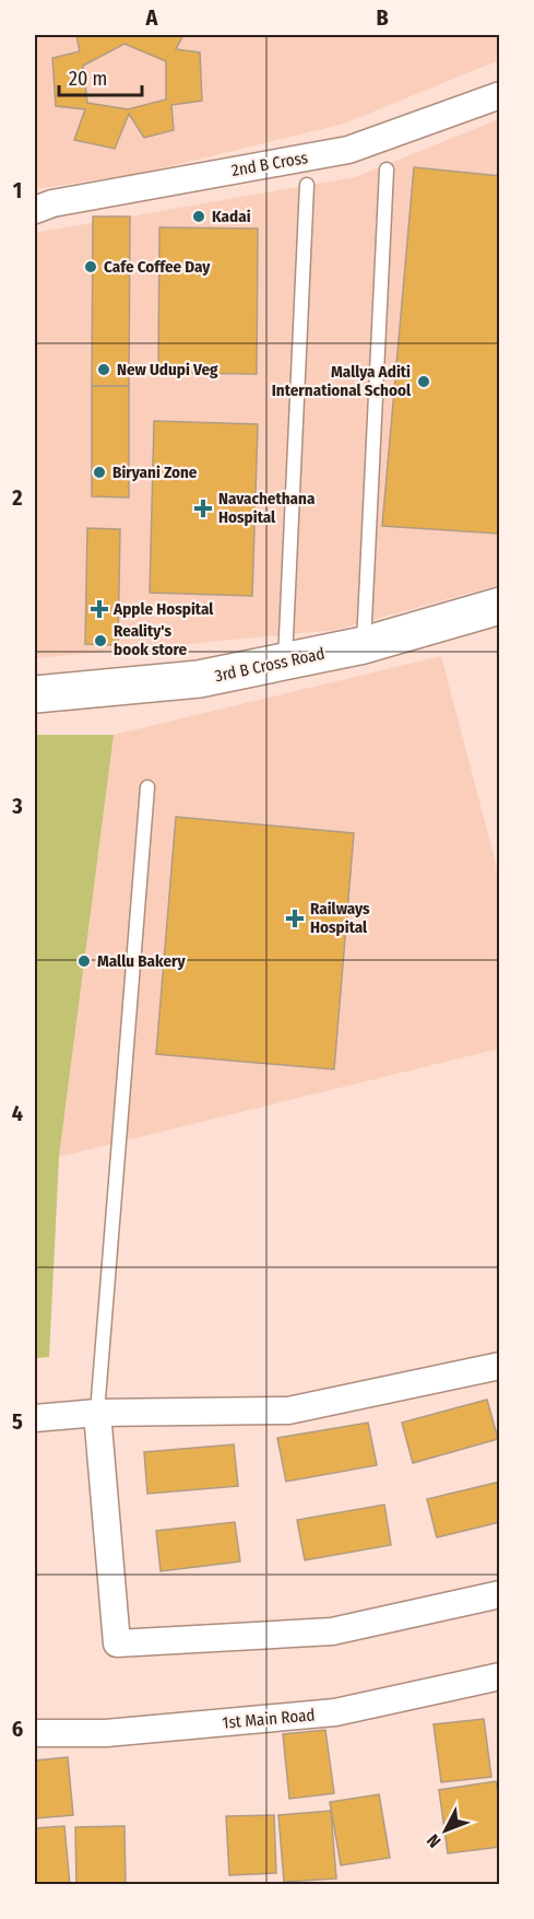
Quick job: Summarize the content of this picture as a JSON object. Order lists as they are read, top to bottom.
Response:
{
  "streets": {
    "street": ["2nd B Cross", "3rd B Cross Road", "1st Main Road"]
  },
  "places": {
    "other": [
      "Kadai",
      "Cafe Coffee Day",
      "New Udupi Veg",
      "Mallya Aditi International School",
      "Biryani Zone",
      "Reality's book store",
      "Mallu Bakery"
    ],
    "health": ["Navachethana Hospital", "Apple Hospital", "Railways Hospital"]
  },
  "scale_bar": "20 m",
  "north": "bottom left",
  "grid": {
    "columns": ["A", "B"],
    "rows": [
      "1",
      "2",
      "3",
      "4",
      "5",
      "6"
    ]
  }
}
